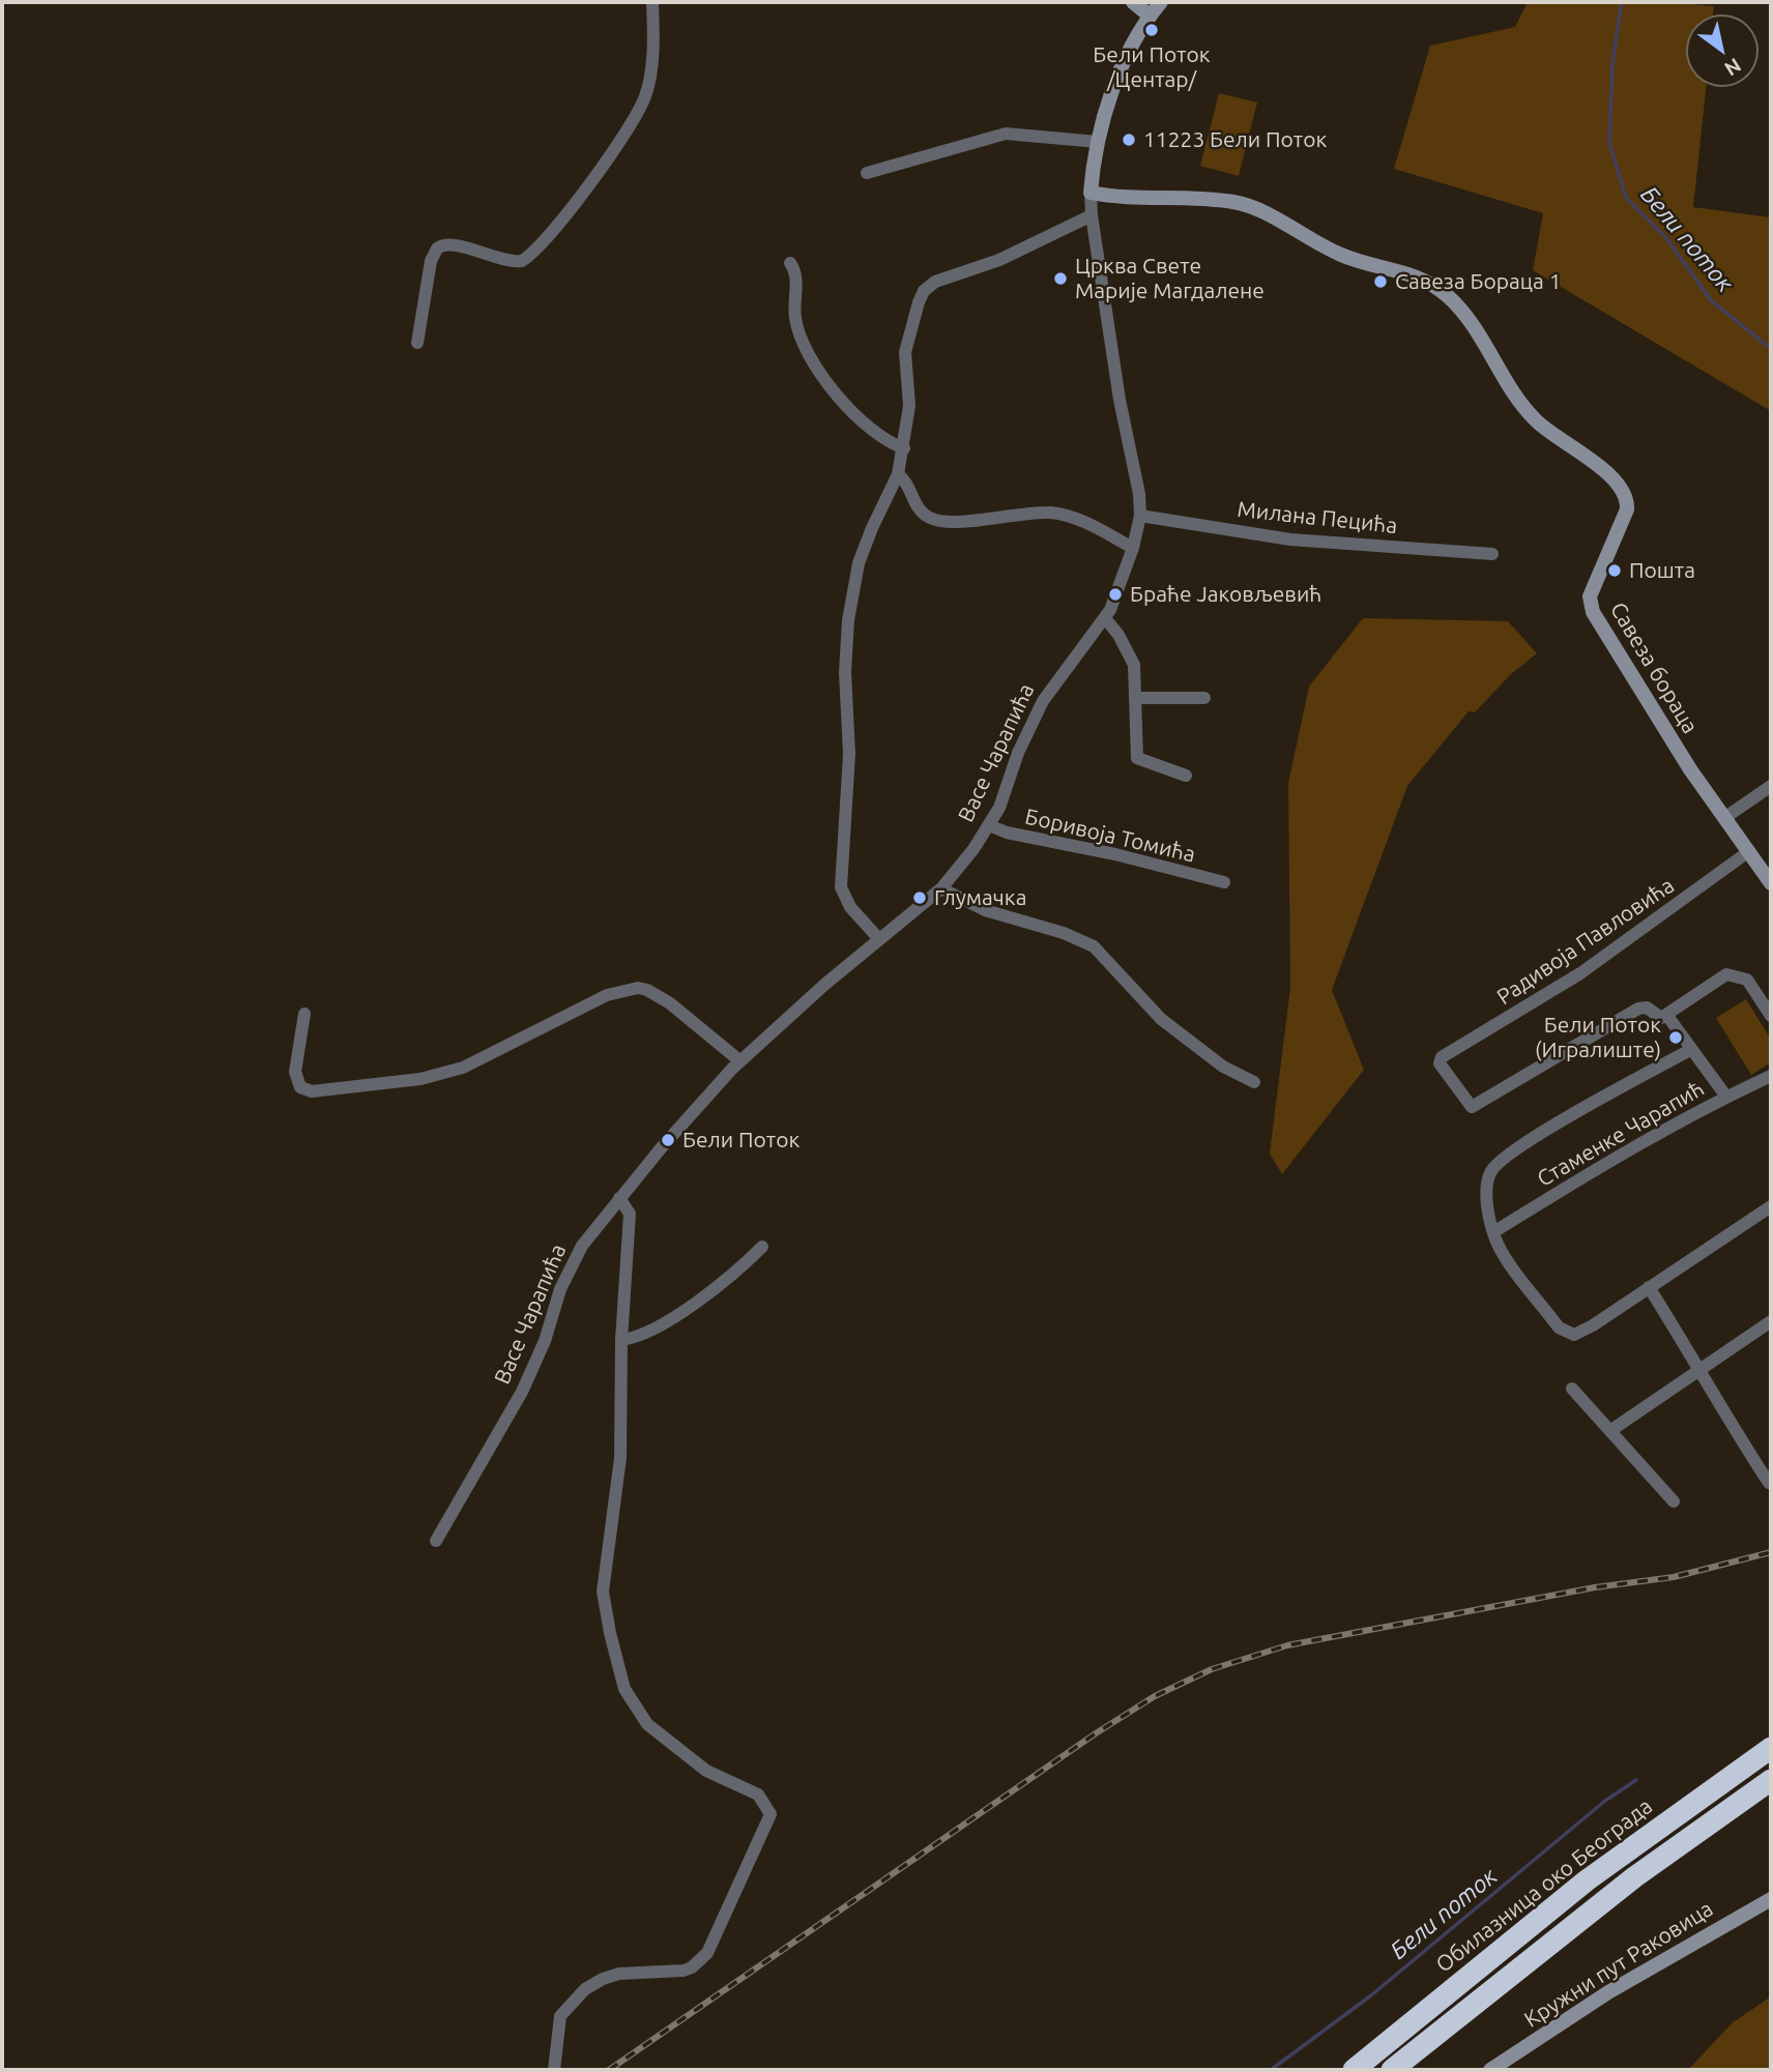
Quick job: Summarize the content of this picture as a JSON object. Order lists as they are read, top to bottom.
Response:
{
  "streets": {
    "highway": ["Обилазница око Београда"],
    "street": [
      "Милана Пецића",
      "Савеза бораца",
      "Васе Чарапића",
      "Боривоја Томића",
      "Радивоја Павловића",
      "Стаменке Чарапић",
      "Кружни пут Раковица"
    ]
  },
  "crossings": [
    ["Милана Пецића", "Васе Чарапића"],
    ["Савеза бораца", "Васе Чарапића"],
    ["Савеза бораца", "Радивоја Павловића"],
    ["Васе Чарапића", "Боривоја Томића"]
  ],
  "water": ["Бели поток"],
  "places": [
    "Бели Поток /Центар/",
    "11223 Бели Поток",
    "Црква Свете Марије Магдалене",
    "Савеза Бораца 1",
    "Пошта",
    "Браће Јаковљевић",
    "Глумачка",
    "Бели Поток (Игралиште)",
    "Бели Поток"
  ],
  "north": "bottom right"
}
